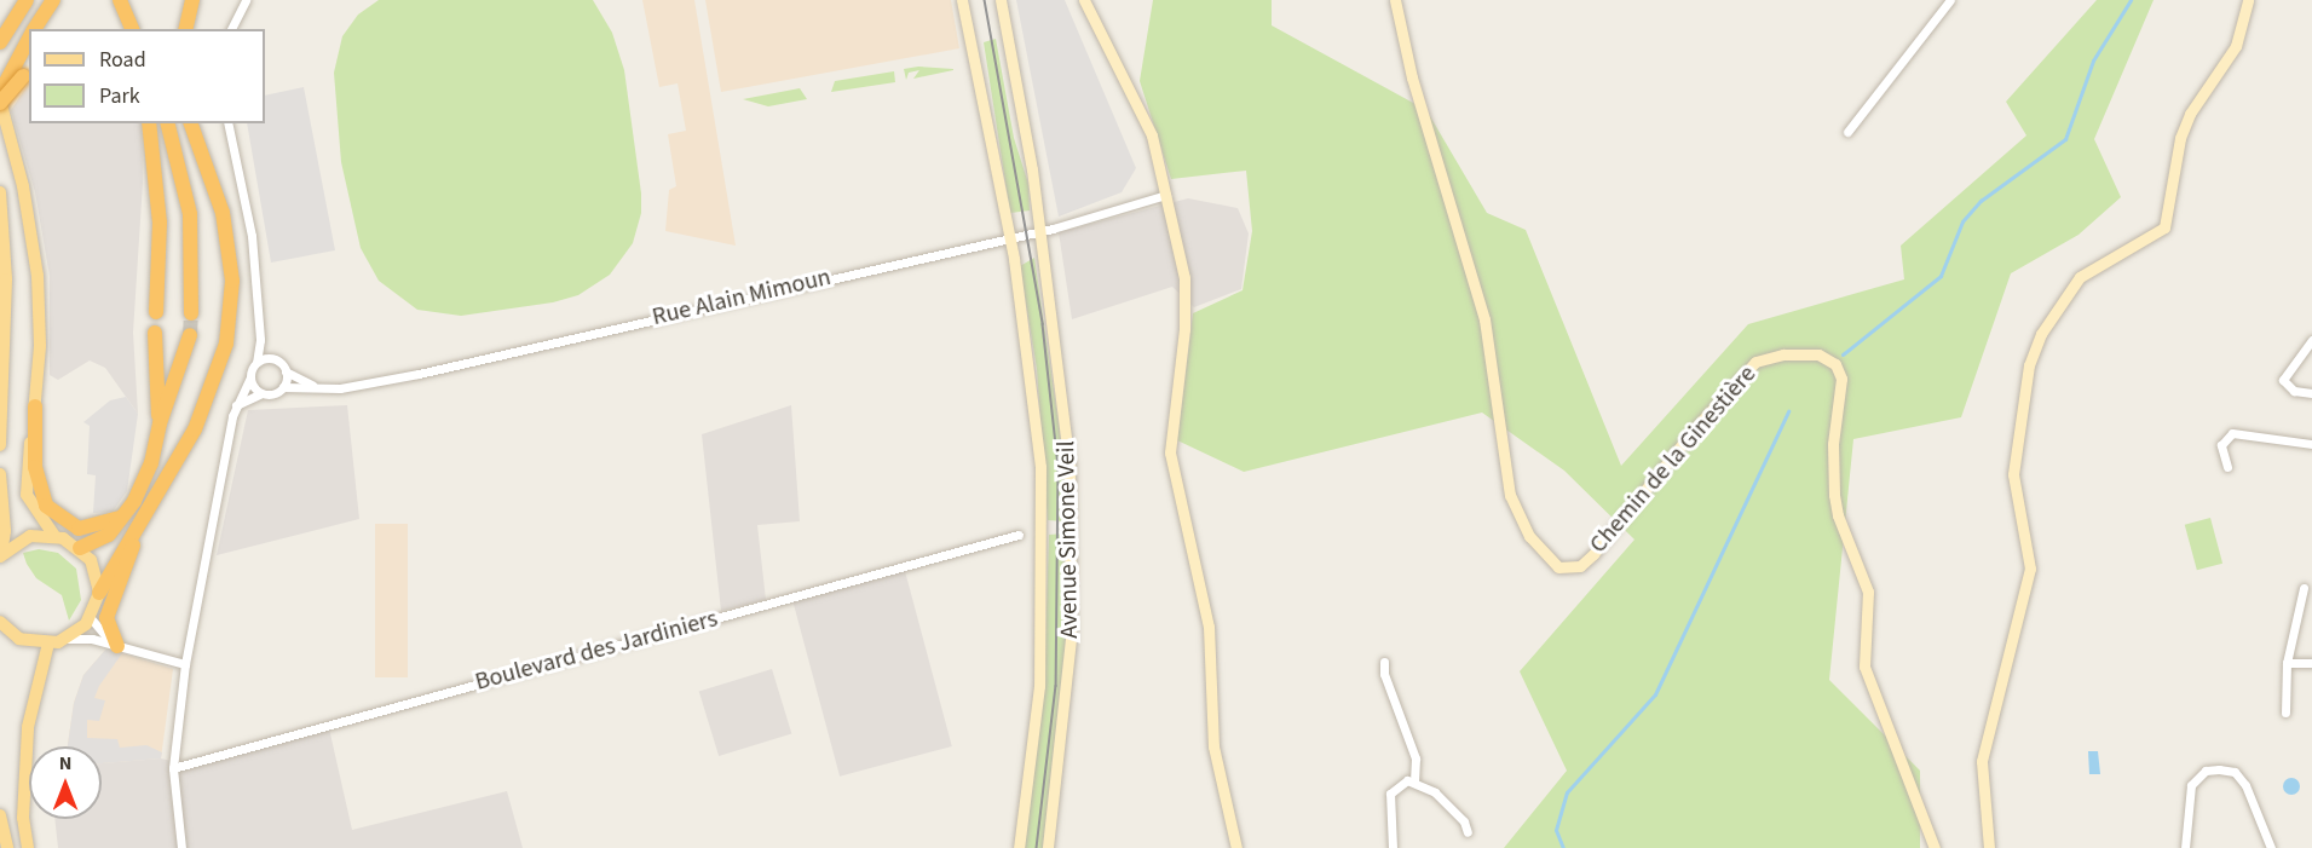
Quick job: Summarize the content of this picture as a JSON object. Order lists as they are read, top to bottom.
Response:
{
  "streets": {
    "main road": ["Chemin de la Ginestière", "Avenue Simone Veil"],
    "street": ["Rue Alain Mimoun", "Boulevard des Jardiniers"]
  },
  "crossings": [
    ["Rue Alain Mimoun", "Avenue Simone Veil"]
  ],
  "legend": ["Road", "Park"],
  "north": "top"
}
